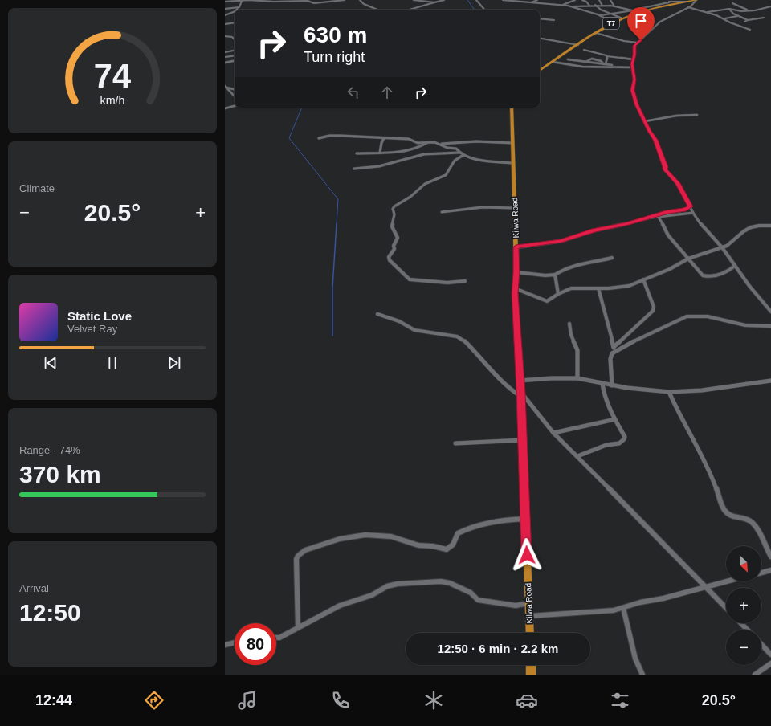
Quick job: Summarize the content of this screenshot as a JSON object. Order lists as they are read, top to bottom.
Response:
{
  "streets": {
    "highway": ["T7", "Kilwa Road"]
  },
  "north": "bottom right",
  "page": {
    "turn": ["630 m", "Turn right"],
    "tile": [
      "Climate",
      ["Range · 74%", "370 km"],
      ["Arrival", "12:50"]
    ],
    "heat": ["−", "20.5°", "+"],
    "song": ["Static Love", "Velvet Ray"],
    "map_buttons": ["+", "−"],
    "limit": "80",
    "trip": "12:50 · 6 min · 2.2 km",
    "tabs": ["12:44", "20.5°"],
    "gauge": ["74", "km/h"]
  }
}
